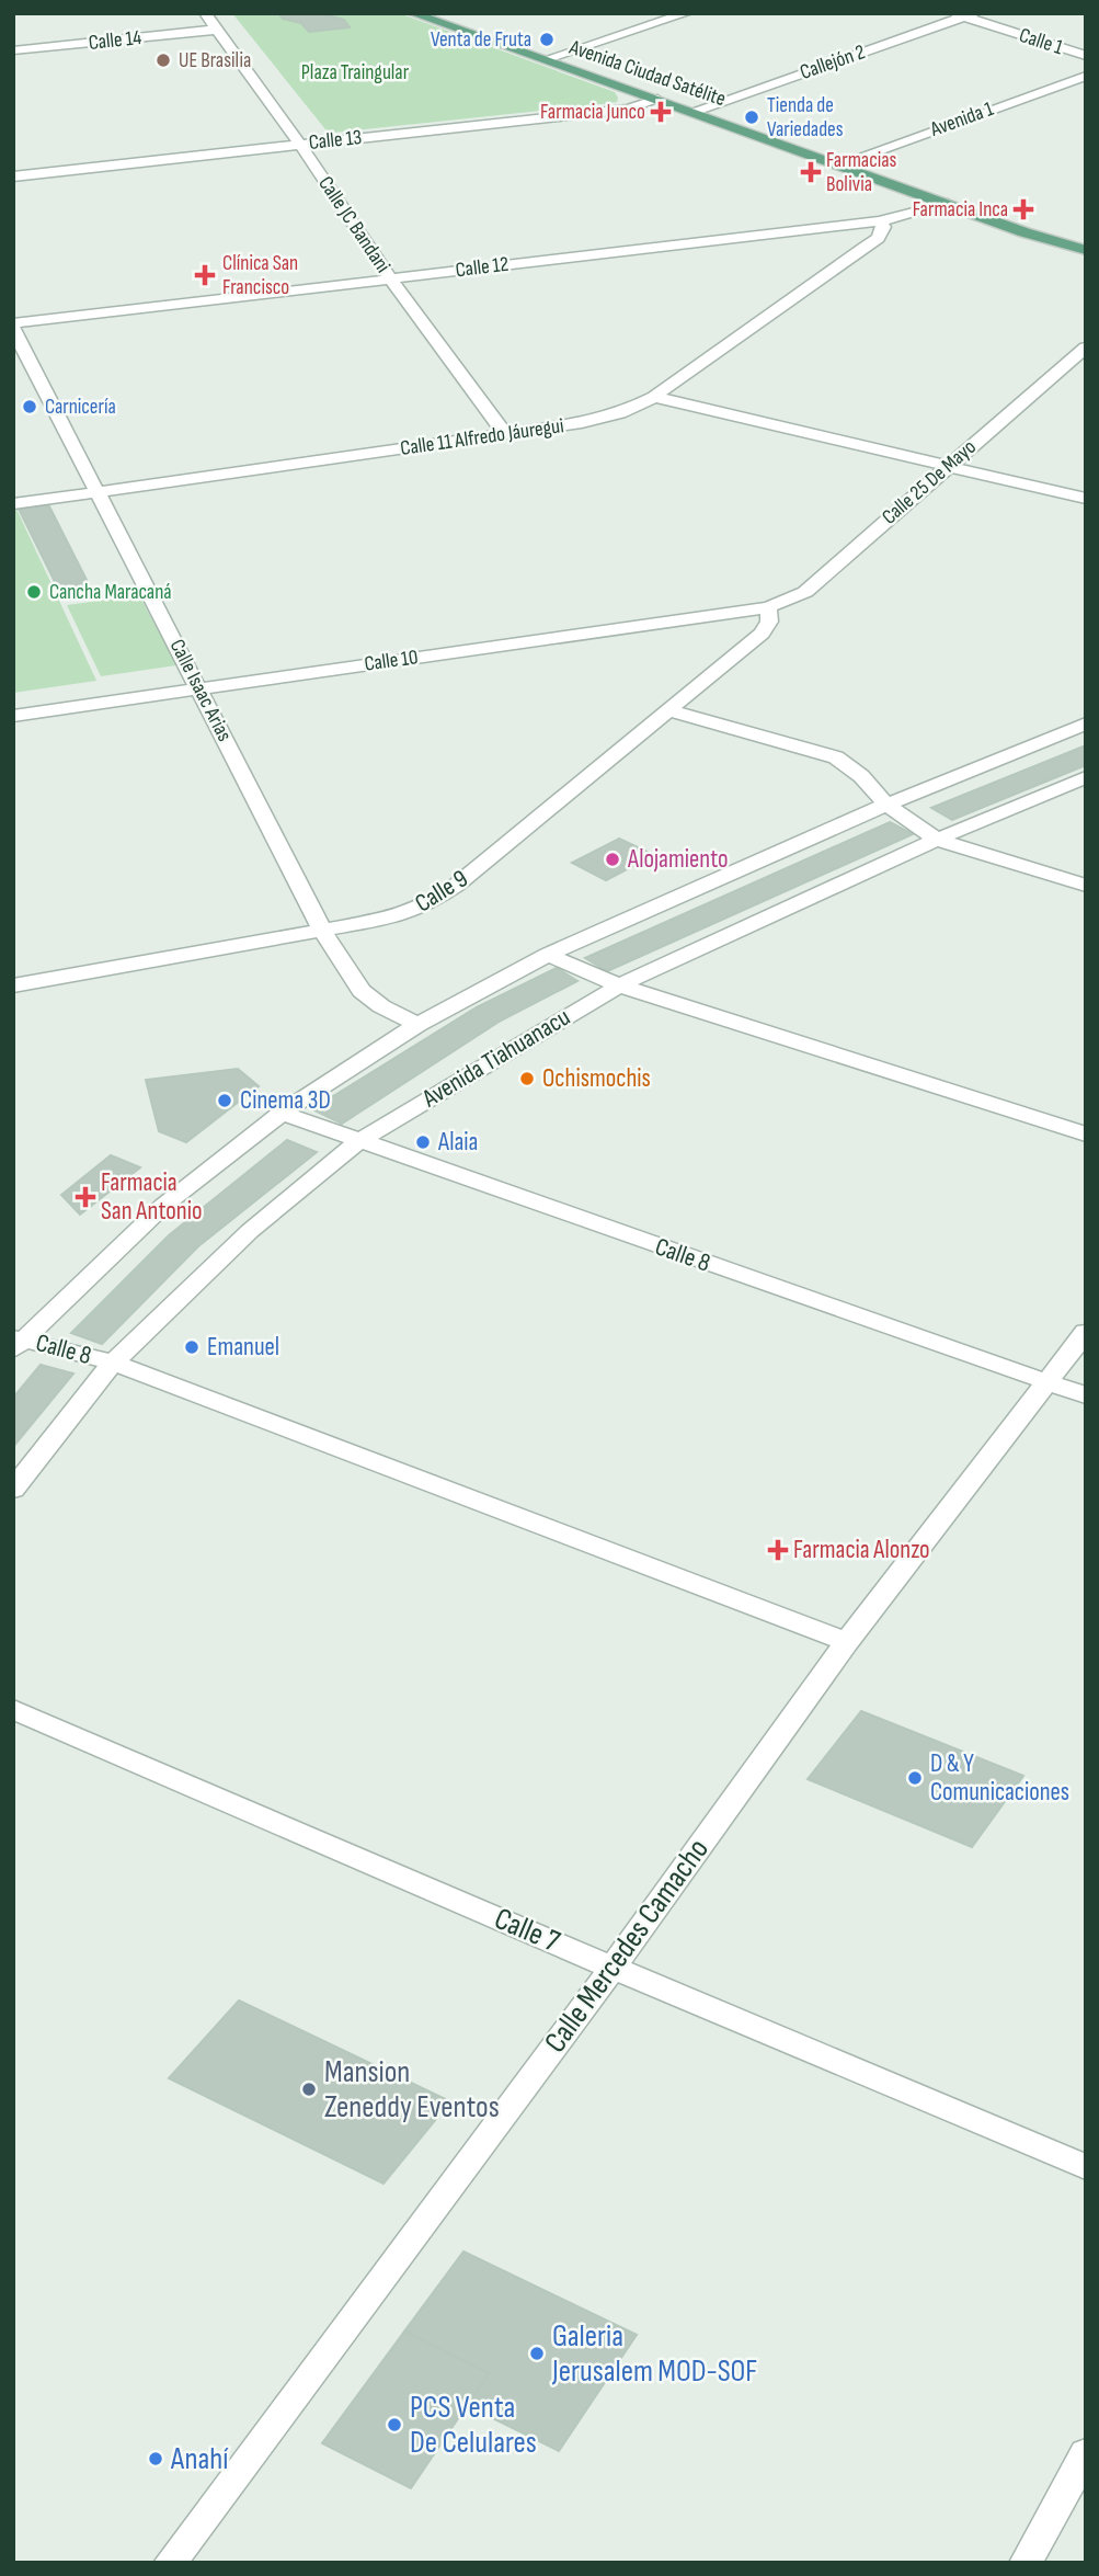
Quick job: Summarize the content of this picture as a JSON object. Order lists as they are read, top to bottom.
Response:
{
  "streets": {
    "main road": ["Avenida Ciudad Satélite"],
    "street": [
      "Calle 14",
      "Calle 1",
      "Callejón 2",
      "Avenida 1",
      "Calle 13",
      "Calle JC Bandani",
      "Calle 12",
      "Calle 11 Alfredo Jáuregui",
      "Calle 25 De Mayo",
      "Calle 10",
      "Calle Isaac Arias",
      "Calle 9",
      "Avenida Tiahuanacu",
      "Calle 8",
      "Calle 7",
      "Calle Mercedes Camacho"
    ]
  },
  "crossings": [
    ["Calle 14", "Calle JC Bandani"],
    ["Calle 1", "Callejón 2"],
    ["Callejón 2", "Avenida Ciudad Satélite"],
    ["Avenida Ciudad Satélite", "Avenida 1"],
    ["Avenida Ciudad Satélite", "Calle 13"],
    ["Avenida Ciudad Satélite", "Calle 12"],
    ["Calle 13", "Calle JC Bandani"],
    ["Calle JC Bandani", "Calle 12"],
    ["Calle JC Bandani", "Calle 11 Alfredo Jáuregui"],
    ["Calle 12", "Calle 11 Alfredo Jáuregui"],
    ["Calle 12", "Calle Isaac Arias"],
    ["Calle 11 Alfredo Jáuregui", "Calle Isaac Arias"],
    ["Calle 25 De Mayo", "Calle 10"],
    ["Calle 25 De Mayo", "Calle 9"],
    ["Calle 10", "Calle Isaac Arias"],
    ["Calle 10", "Calle 9"],
    ["Calle Isaac Arias", "Calle 9"],
    ["Avenida Tiahuanacu", "Calle 8"],
    ["Calle 8", "Calle Mercedes Camacho"],
    ["Calle 7", "Calle Mercedes Camacho"]
  ],
  "parks": ["Plaza Traingular"],
  "places": {
    "other": [
      "Venta de Fruta",
      "UE Brasilia",
      "Tienda de Variedades",
      "Carnicería",
      "Cancha Maracaná",
      "Alojamiento",
      "Ochismochis",
      "Cinema 3D",
      "Alaia",
      "Emanuel",
      "D & Y Comunicaciones",
      "Mansion Zeneddy Eventos",
      "Galeria Jerusalem MOD-SOF",
      "PCS Venta De Celulares",
      "Anahí"
    ],
    "health": [
      "Farmacia Junco",
      "Farmacias Bolivia",
      "Farmacia Inca",
      "Clínica San Francisco",
      "Farmacia San Antonio",
      "Farmacia Alonzo"
    ]
  }
}
